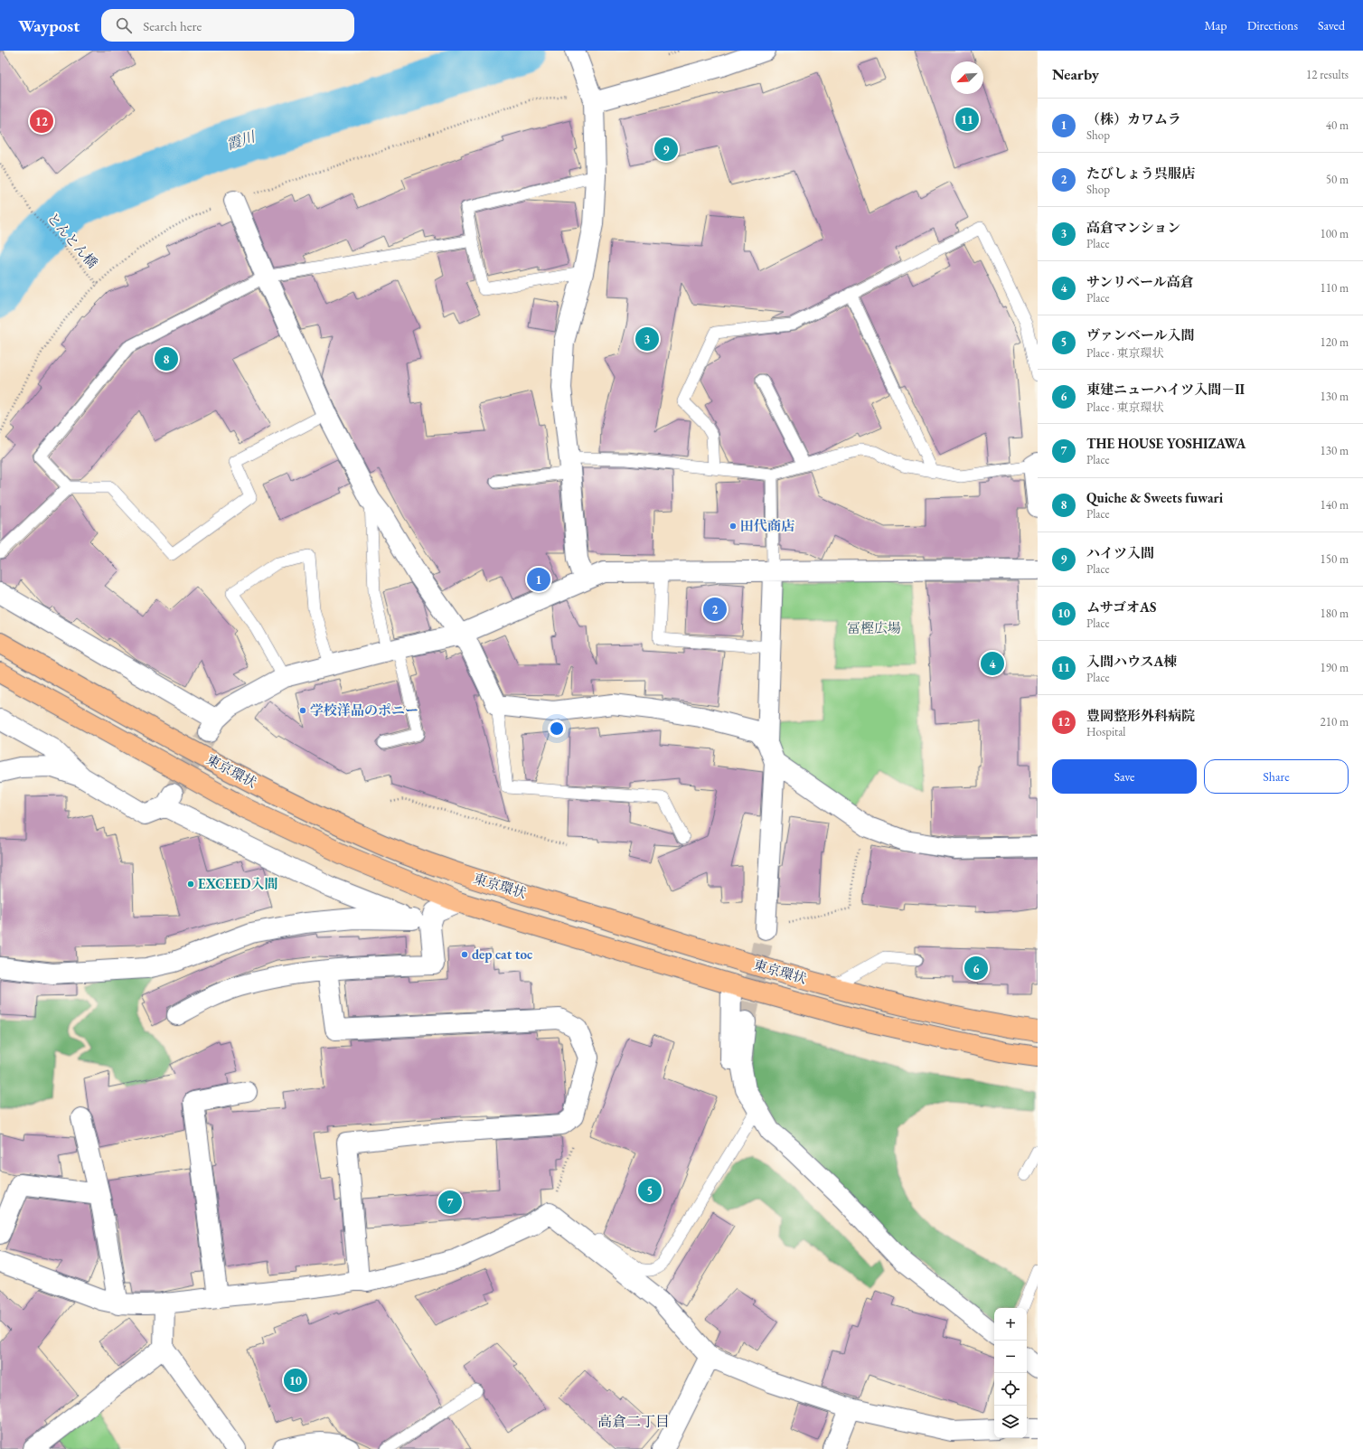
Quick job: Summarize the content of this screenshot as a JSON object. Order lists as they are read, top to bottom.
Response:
{
  "streets": {
    "highway": ["東京環状"],
    "path": ["とんとん橋"]
  },
  "districts": ["高倉二丁目"],
  "water": ["霞川"],
  "parks": ["冨樫広場"],
  "places": [
    "田代商店",
    "学校洋品のポニー",
    "EXCEED入間",
    "dep cat toc"
  ],
  "north": "bottom left",
  "page": {
    "header": "Waypost",
    "search": "Search here",
    "nav": ["Map", "Directions", "Saved"],
    "heading": ["Nearby", "12 results"],
    "list": [
      {
        "mark": "1",
        "name": "（株）カワムラ",
        "note": "Shop",
        "value": "40 m"
      },
      {
        "mark": "2",
        "name": "たびしょう呉服店",
        "note": "Shop",
        "value": "50 m"
      },
      {
        "mark": "3",
        "name": "高倉マンション",
        "note": "Place",
        "value": "100 m"
      },
      {
        "mark": "4",
        "name": "サンリベール高倉",
        "note": "Place",
        "value": "110 m"
      },
      {
        "mark": "5",
        "name": "ヴァンベール入間",
        "note": "Place · 東京環状",
        "value": "120 m"
      },
      {
        "mark": "6",
        "name": "東建ニューハイツ入間－Ⅱ",
        "note": "Place · 東京環状",
        "value": "130 m"
      },
      {
        "mark": "7",
        "name": "THE HOUSE YOSHIZAWA",
        "note": "Place",
        "value": "130 m"
      },
      {
        "mark": "8",
        "name": "Quiche & Sweets fuwari",
        "note": "Place",
        "value": "140 m"
      },
      {
        "mark": "9",
        "name": "ハイツ入間",
        "note": "Place",
        "value": "150 m"
      },
      {
        "mark": "10",
        "name": "ムサゴオAS",
        "note": "Place",
        "value": "180 m"
      },
      {
        "mark": "11",
        "name": "入間ハウスA棟",
        "note": "Place",
        "value": "190 m"
      },
      {
        "mark": "12",
        "name": "豊岡整形外科病院",
        "note": "Hospital",
        "value": "210 m"
      }
    ],
    "pins": [
      "11",
      "12",
      "9",
      "3",
      "8",
      "1",
      "2",
      "4",
      "6",
      "5",
      "7",
      "10"
    ],
    "buttons": ["Save", "Share"],
    "map_buttons": ["+", "−"]
  }
}
